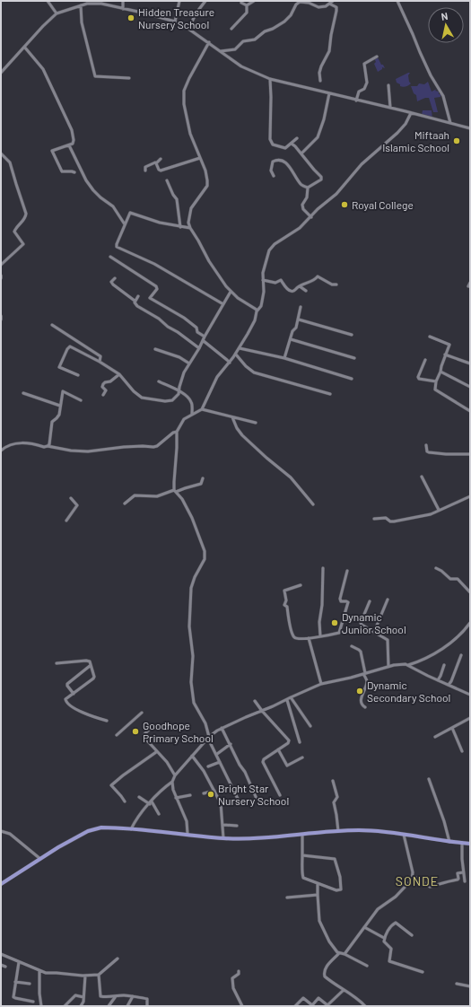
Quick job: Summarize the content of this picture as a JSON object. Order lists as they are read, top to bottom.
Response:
{
  "districts": ["SONDE"],
  "places": [
    "Hidden Treasure Nursery School",
    "Miftaah Islamic School",
    "Royal College",
    "Dynamic Junior School",
    "Dynamic Secondary School",
    "Goodhope Primary School",
    "Bright Star Nursery School"
  ],
  "north": "top"
}
